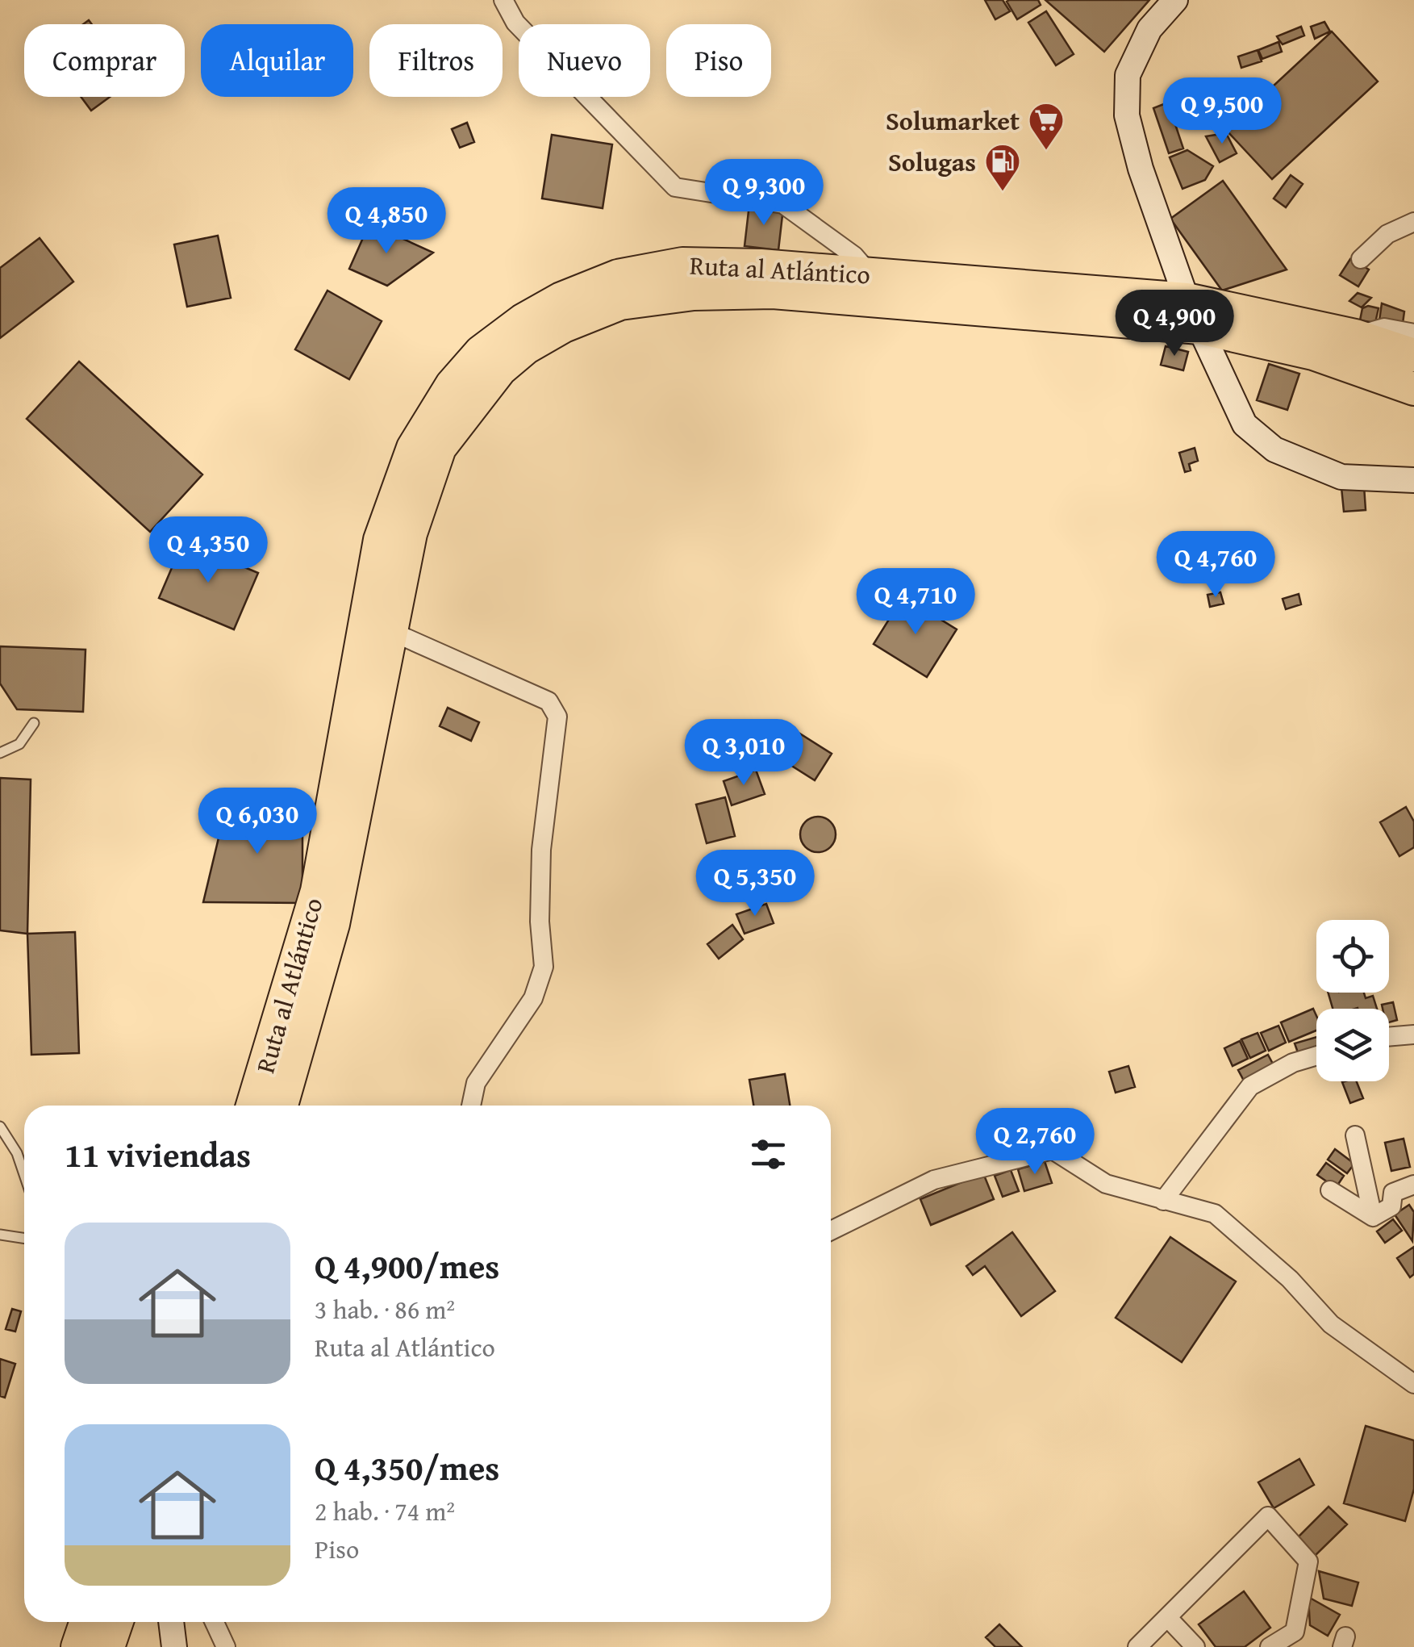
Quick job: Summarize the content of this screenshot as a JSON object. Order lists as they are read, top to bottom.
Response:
{
  "streets": {
    "highway": ["Ruta al Atlántico"]
  },
  "places": {
    "supermarket": ["Solumarket"],
    "fuel station": ["Solugas"]
  },
  "page": {
    "chip": [
      "Comprar",
      "Alquilar",
      "Filtros",
      "Nuevo",
      "Piso"
    ],
    "price": [
      "Q 9,500",
      "Q 9,300",
      "Q 4,850",
      "Q 4,900",
      "Q 4,350",
      "Q 4,760",
      "Q 4,710",
      "Q 3,010",
      "Q 6,030",
      "Q 5,350",
      "Q 2,760"
    ],
    "heading": "11 viviendas",
    "list": [
      {
        "name": "Q 4,900/mes",
        "note": "3 hab. · 86 m² · Ruta al Atlántico"
      },
      {
        "name": "Q 4,350/mes",
        "note": "2 hab. · 74 m² · Piso"
      }
    ]
  }
}
